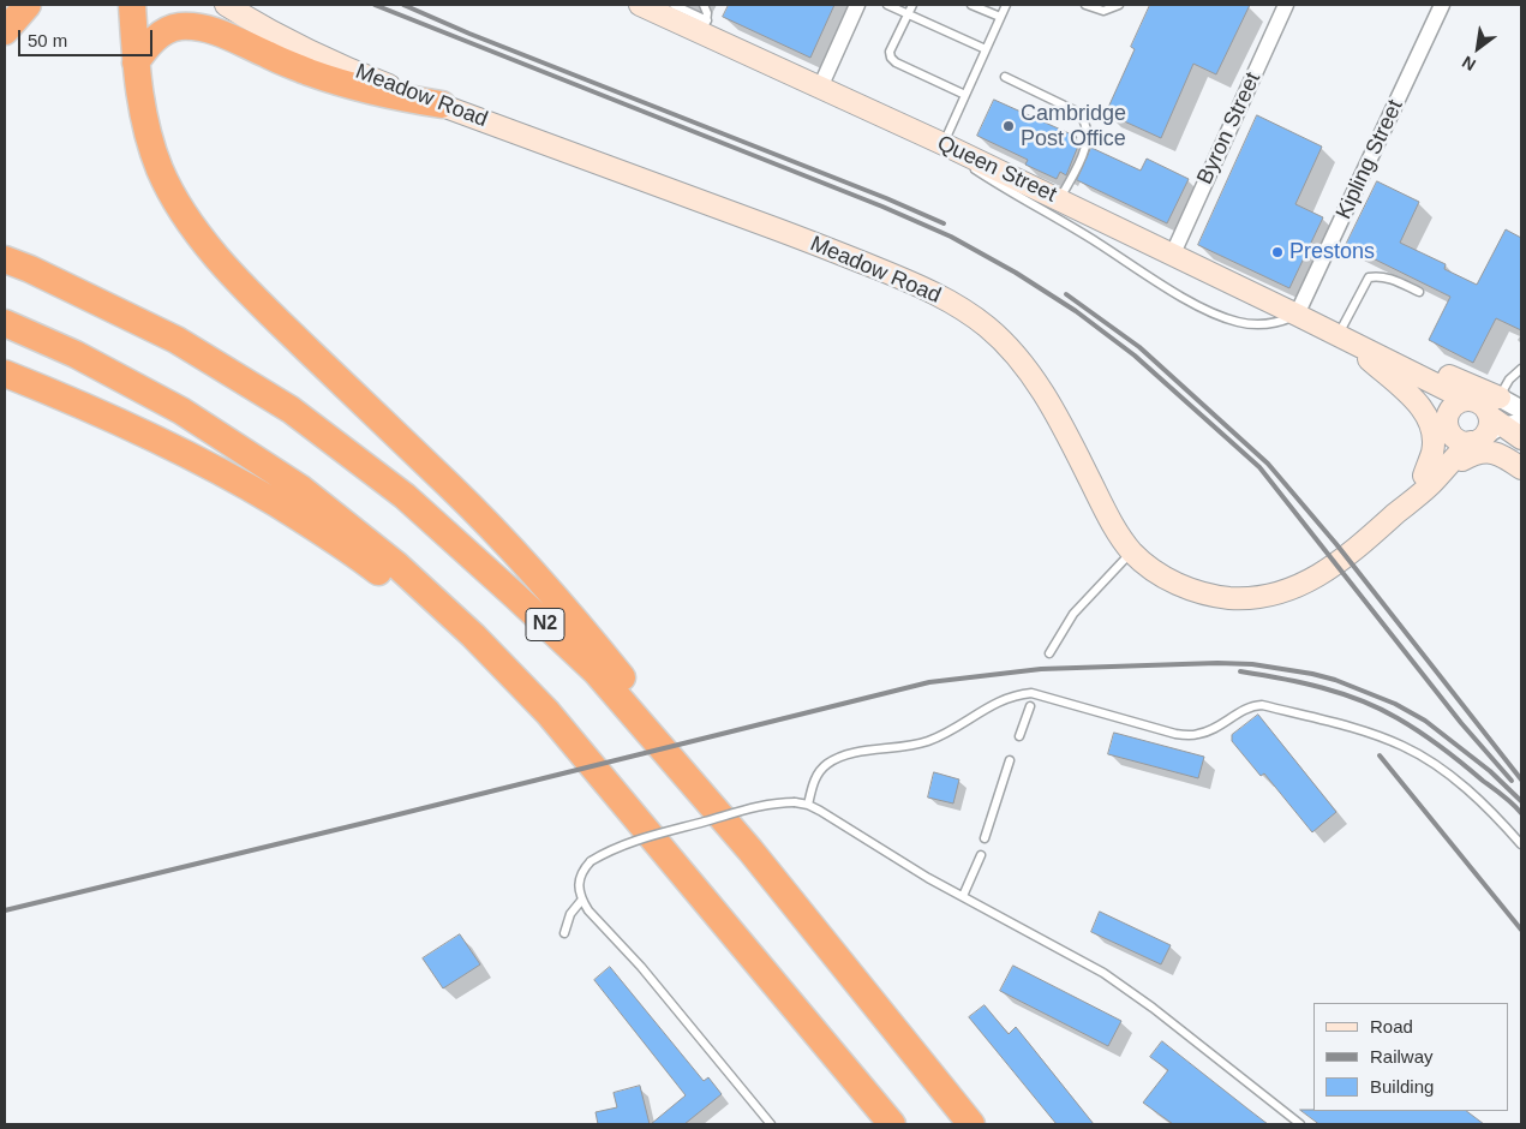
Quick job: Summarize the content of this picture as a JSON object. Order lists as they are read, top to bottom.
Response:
{
  "streets": {
    "highway": ["N2"],
    "main road": ["Meadow Road", "Queen Street"],
    "street": ["Byron Street", "Kipling Street"]
  },
  "crossings": [
    ["Meadow Road", "Queen Street"],
    ["Byron Street", "Queen Street"],
    ["Kipling Street", "Queen Street"]
  ],
  "places": ["Cambridge Post Office", "Prestons"],
  "legend": ["Road", "Railway", "Building"],
  "scale_bar": "50 m",
  "north": "bottom left"
}
